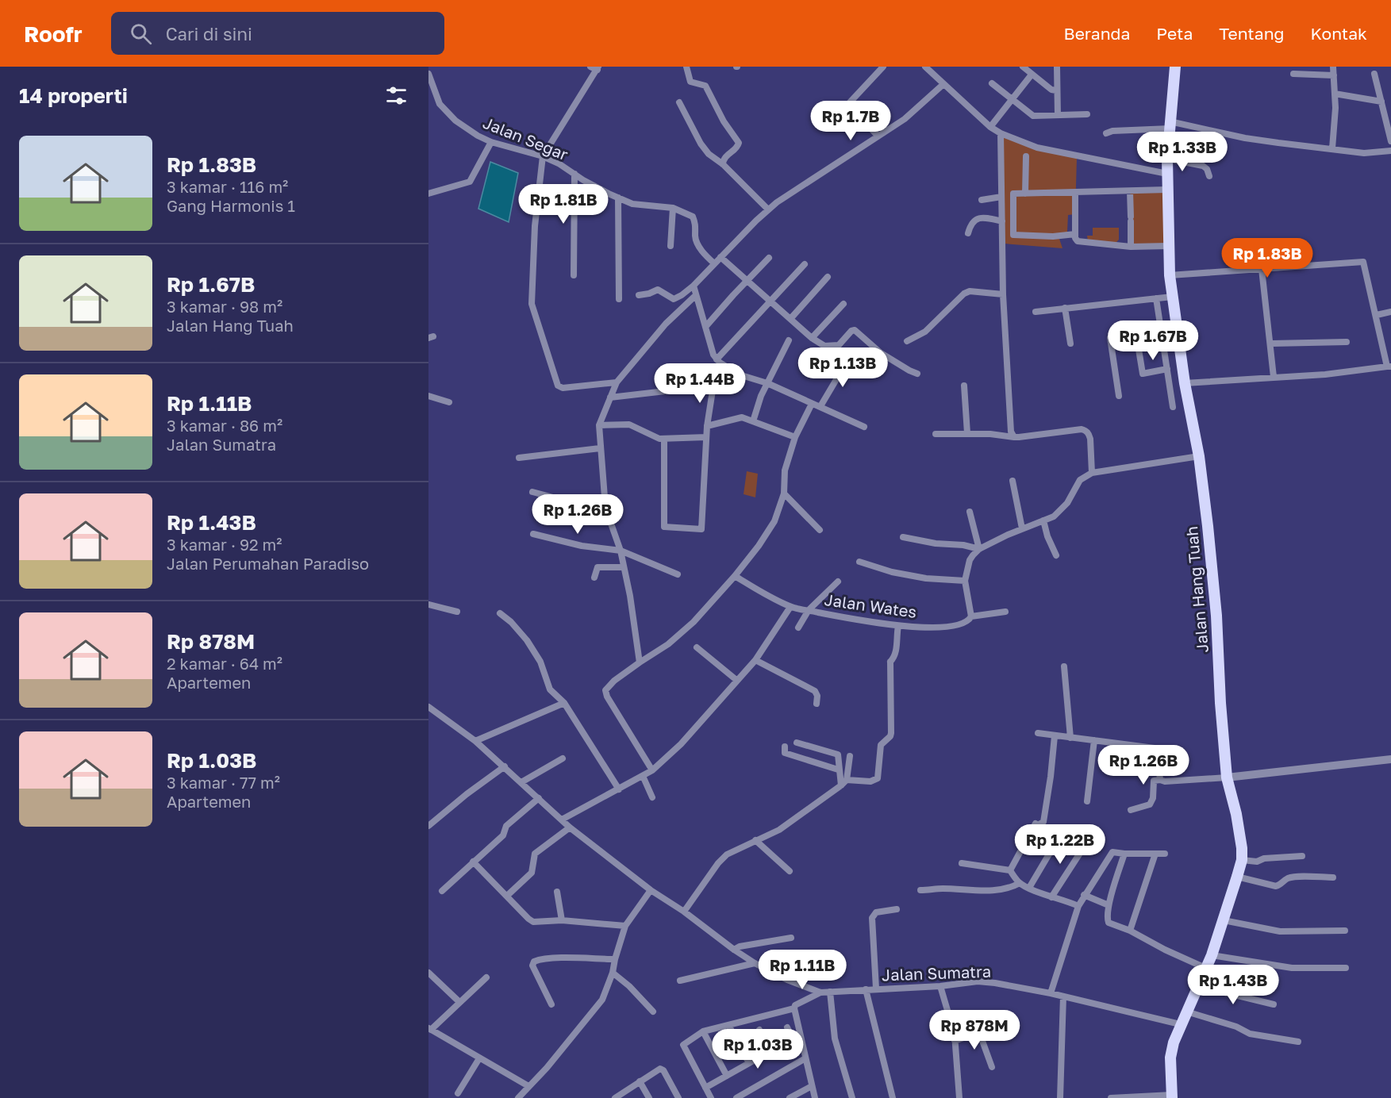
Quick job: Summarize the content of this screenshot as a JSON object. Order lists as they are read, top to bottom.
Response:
{
  "streets": {
    "main road": ["Jalan Hang Tuah"],
    "street": ["Jalan Segar", "Jalan Wates", "Jalan Sumatra"]
  },
  "crossings": [
    ["Jalan Hang Tuah", "Jalan Sumatra"]
  ],
  "page": {
    "header": "Roofr",
    "search": "Cari di sini",
    "nav": [
      "Beranda",
      "Peta",
      "Tentang",
      "Kontak"
    ],
    "heading": "14 properti",
    "price": [
      "Rp 1.7B",
      "Rp 1.33B",
      "Rp 1.81B",
      "Rp 1.83B",
      "Rp 1.67B",
      "Rp 1.13B",
      "Rp 1.44B",
      "Rp 1.26B",
      "Rp 1.26B",
      "Rp 1.22B",
      "Rp 1.11B",
      "Rp 1.43B",
      "Rp 878M",
      "Rp 1.03B"
    ],
    "list": [
      {
        "name": "Rp 1.83B",
        "note": "3 kamar · 116 m² · Gang Harmonis 1"
      },
      {
        "name": "Rp 1.67B",
        "note": "3 kamar · 98 m² · Jalan Hang Tuah"
      },
      {
        "name": "Rp 1.11B",
        "note": "3 kamar · 86 m² · Jalan Sumatra"
      },
      {
        "name": "Rp 1.43B",
        "note": "3 kamar · 92 m² · Jalan Perumahan Paradiso"
      },
      {
        "name": "Rp 878M",
        "note": "2 kamar · 64 m² · Apartemen"
      },
      {
        "name": "Rp 1.03B",
        "note": "3 kamar · 77 m² · Apartemen"
      }
    ]
  }
}
